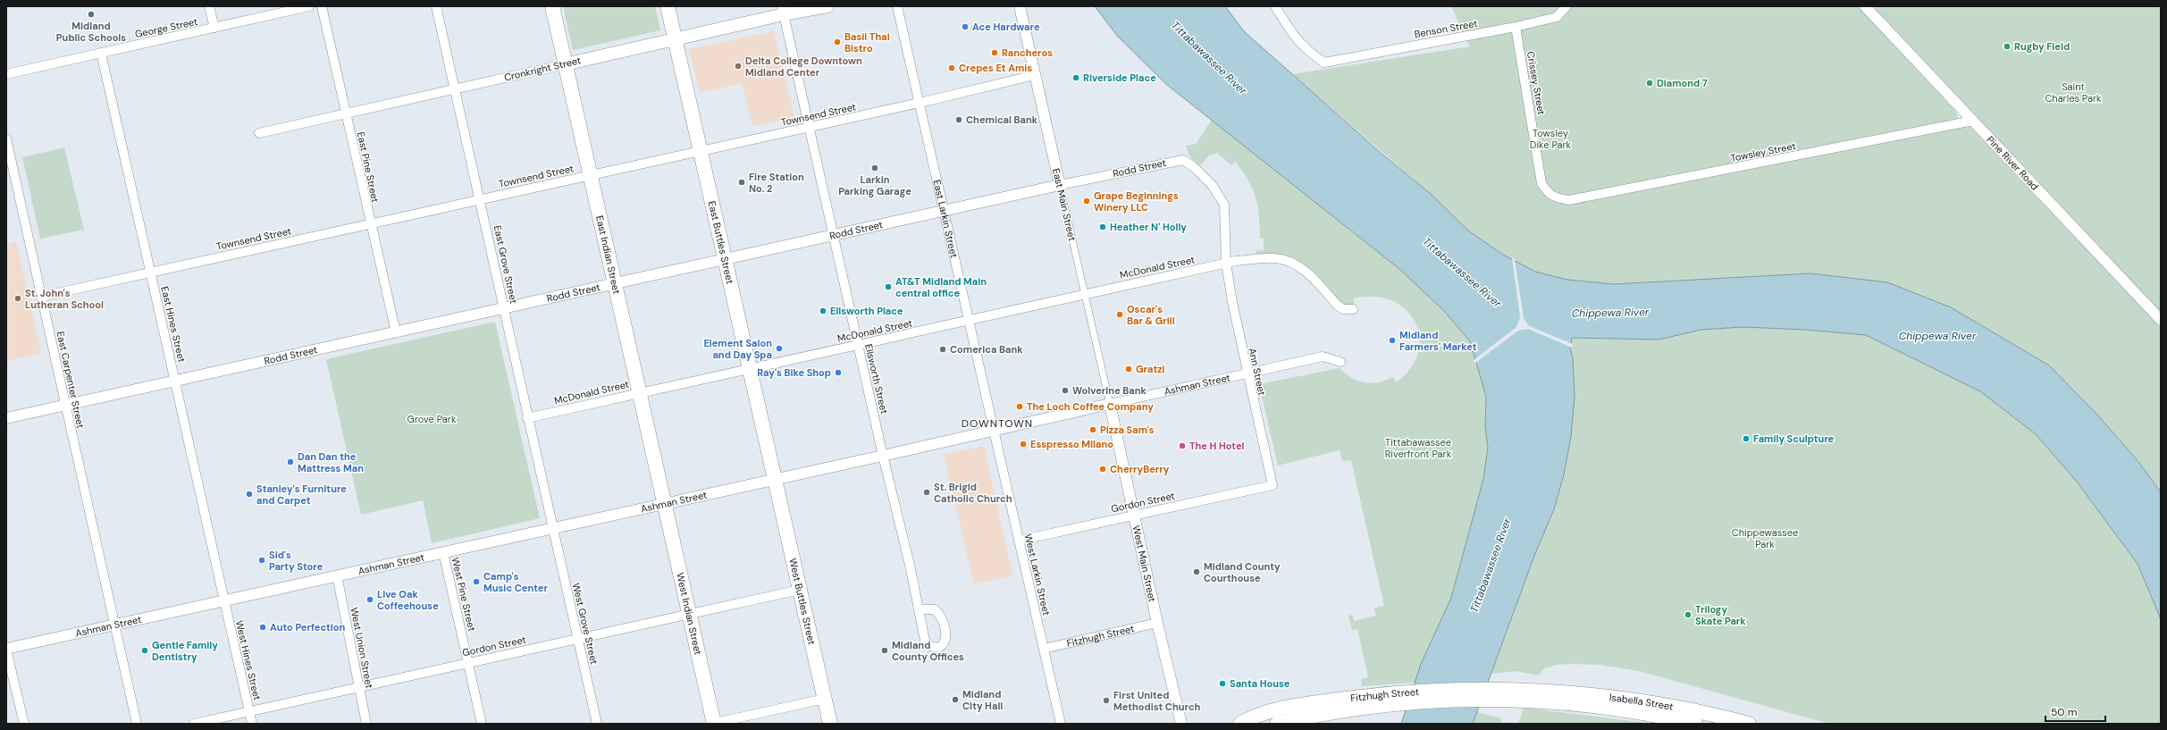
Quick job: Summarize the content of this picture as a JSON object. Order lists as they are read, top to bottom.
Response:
{
  "streets": {
    "highway": [
      "East Buttles Street",
      "East Indian Street",
      "West Buttles Street",
      "West Indian Street",
      "Fitzhugh Street",
      "Isabella Street"
    ],
    "main road": ["Cronkright Street"],
    "street": [
      "George Street",
      "Benson Street",
      "Crissey Street",
      "Townsend Street",
      "Towsley Street",
      "Pine River Road",
      "East Pine Street",
      "Rodd Street",
      "East Main Street",
      "East Larkin Street",
      "East Grove Street",
      "McDonald Street",
      "East Hines Street",
      "Ann Street",
      "Ellsworth Street",
      "East Carpenter Street",
      "Ashman Street",
      "Gordon Street",
      "West Main Street",
      "West Larkin Street",
      "West Pine Street",
      "West Grove Street",
      "West Union Street",
      "West Hines Street"
    ]
  },
  "crossings": [
    ["George Street", "East Hines Street"],
    ["Benson Street", "Crissey Street"],
    ["Cronkright Street", "East Pine Street"],
    ["Cronkright Street", "East Buttles Street"],
    ["Cronkright Street", "East Indian Street"],
    ["Cronkright Street", "East Grove Street"],
    ["Cronkright Street", "Ellsworth Street"],
    ["Crissey Street", "Towsley Street"],
    ["Townsend Street", "East Pine Street"],
    ["Townsend Street", "East Main Street"],
    ["Townsend Street", "East Larkin Street"],
    ["Townsend Street", "East Buttles Street"],
    ["Townsend Street", "East Indian Street"],
    ["Townsend Street", "East Grove Street"],
    ["Townsend Street", "East Hines Street"],
    ["Townsend Street", "Ellsworth Street"],
    ["Townsend Street", "East Carpenter Street"],
    ["Towsley Street", "Pine River Road"],
    ["East Pine Street", "Rodd Street"],
    ["Rodd Street", "East Main Street"],
    ["Rodd Street", "East Larkin Street"],
    ["Rodd Street", "East Buttles Street"],
    ["Rodd Street", "East Indian Street"],
    ["Rodd Street", "East Grove Street"],
    ["Rodd Street", "McDonald Street"],
    ["Rodd Street", "East Hines Street"],
    ["Rodd Street", "Ann Street"],
    ["Rodd Street", "Ellsworth Street"],
    ["Rodd Street", "East Carpenter Street"],
    ["East Main Street", "McDonald Street"],
    ["East Main Street", "Ashman Street"],
    ["East Main Street", "West Main Street"],
    ["East Larkin Street", "McDonald Street"],
    ["East Larkin Street", "Ashman Street"],
    ["East Larkin Street", "West Larkin Street"],
    ["East Buttles Street", "McDonald Street"],
    ["East Buttles Street", "Ashman Street"],
    ["East Buttles Street", "West Buttles Street"],
    ["East Indian Street", "McDonald Street"],
    ["East Indian Street", "Ashman Street"],
    ["East Indian Street", "West Indian Street"],
    ["East Grove Street", "McDonald Street"],
    ["East Grove Street", "Ashman Street"],
    ["East Grove Street", "West Grove Street"],
    ["McDonald Street", "Ann Street"],
    ["McDonald Street", "Ellsworth Street"],
    ["East Hines Street", "Ashman Street"],
    ["East Hines Street", "West Hines Street"],
    ["Ann Street", "Ashman Street"],
    ["Ann Street", "Gordon Street"],
    ["Ellsworth Street", "Ashman Street"],
    ["East Carpenter Street", "Ashman Street"],
    ["Ashman Street", "West Main Street"],
    ["Ashman Street", "West Larkin Street"],
    ["Ashman Street", "West Pine Street"],
    ["Ashman Street", "West Buttles Street"],
    ["Ashman Street", "West Indian Street"],
    ["Ashman Street", "West Grove Street"],
    ["Ashman Street", "West Union Street"],
    ["Ashman Street", "West Hines Street"],
    ["Gordon Street", "West Main Street"],
    ["Gordon Street", "West Larkin Street"],
    ["Gordon Street", "West Pine Street"],
    ["Gordon Street", "West Buttles Street"],
    ["Gordon Street", "West Indian Street"],
    ["Gordon Street", "West Grove Street"],
    ["Gordon Street", "West Union Street"],
    ["Gordon Street", "West Hines Street"],
    ["West Main Street", "Fitzhugh Street"],
    ["West Larkin Street", "Fitzhugh Street"],
    ["Fitzhugh Street", "Isabella Street"]
  ],
  "districts": ["DOWNTOWN"],
  "water": ["Tittabawassee River", "Chippewa River"],
  "parks": [
    "Saint Charles Park",
    "Towsley Dike Park",
    "Grove Park",
    "Tittabawassee Riverfront Park",
    "Chippewassee Park"
  ],
  "places": [
    "Midland Public Schools",
    "Ace Hardware",
    "Basil Thai Bistro",
    "Rugby Field",
    "Rancheros",
    "Delta College Downtown Midland Center",
    "Crepes Et Amis",
    "Riverside Place",
    "Diamond 7",
    "Chemical Bank",
    "Larkin Parking Garage",
    "Fire Station No. 2",
    "Grape Beginnings Winery LLC",
    "Heather N' Holly",
    "AT&T Midland Main central office",
    "St. John's Lutheran School",
    "Ellsworth Place",
    "Oscar's Bar & Grill",
    "Midland Farmers' Market",
    "Element Salon and Day Spa",
    "Comerica Bank",
    "Gratzi",
    "Ray's Bike Shop",
    "Wolverine Bank",
    "The Loch Coffee Company",
    "Pizza Sam's",
    "Family Sculpture",
    "Esspresso Milano",
    "The H Hotel",
    "Dan Dan the Mattress Man",
    "CherryBerry",
    "St. Brigid Catholic Church",
    "Stanley's Furniture and Carpet",
    "Sid's Party Store",
    "Midland County Courthouse",
    "Camp's Music Center",
    "Live Oak Coffeehouse",
    "Trilogy Skate Park",
    "Auto Perfection",
    "Gentle Family Dentistry",
    "Midland County Offices",
    "Santa House",
    "Midland City Hall",
    "First United Methodist Church"
  ],
  "scale_bar": "50 m"
}
